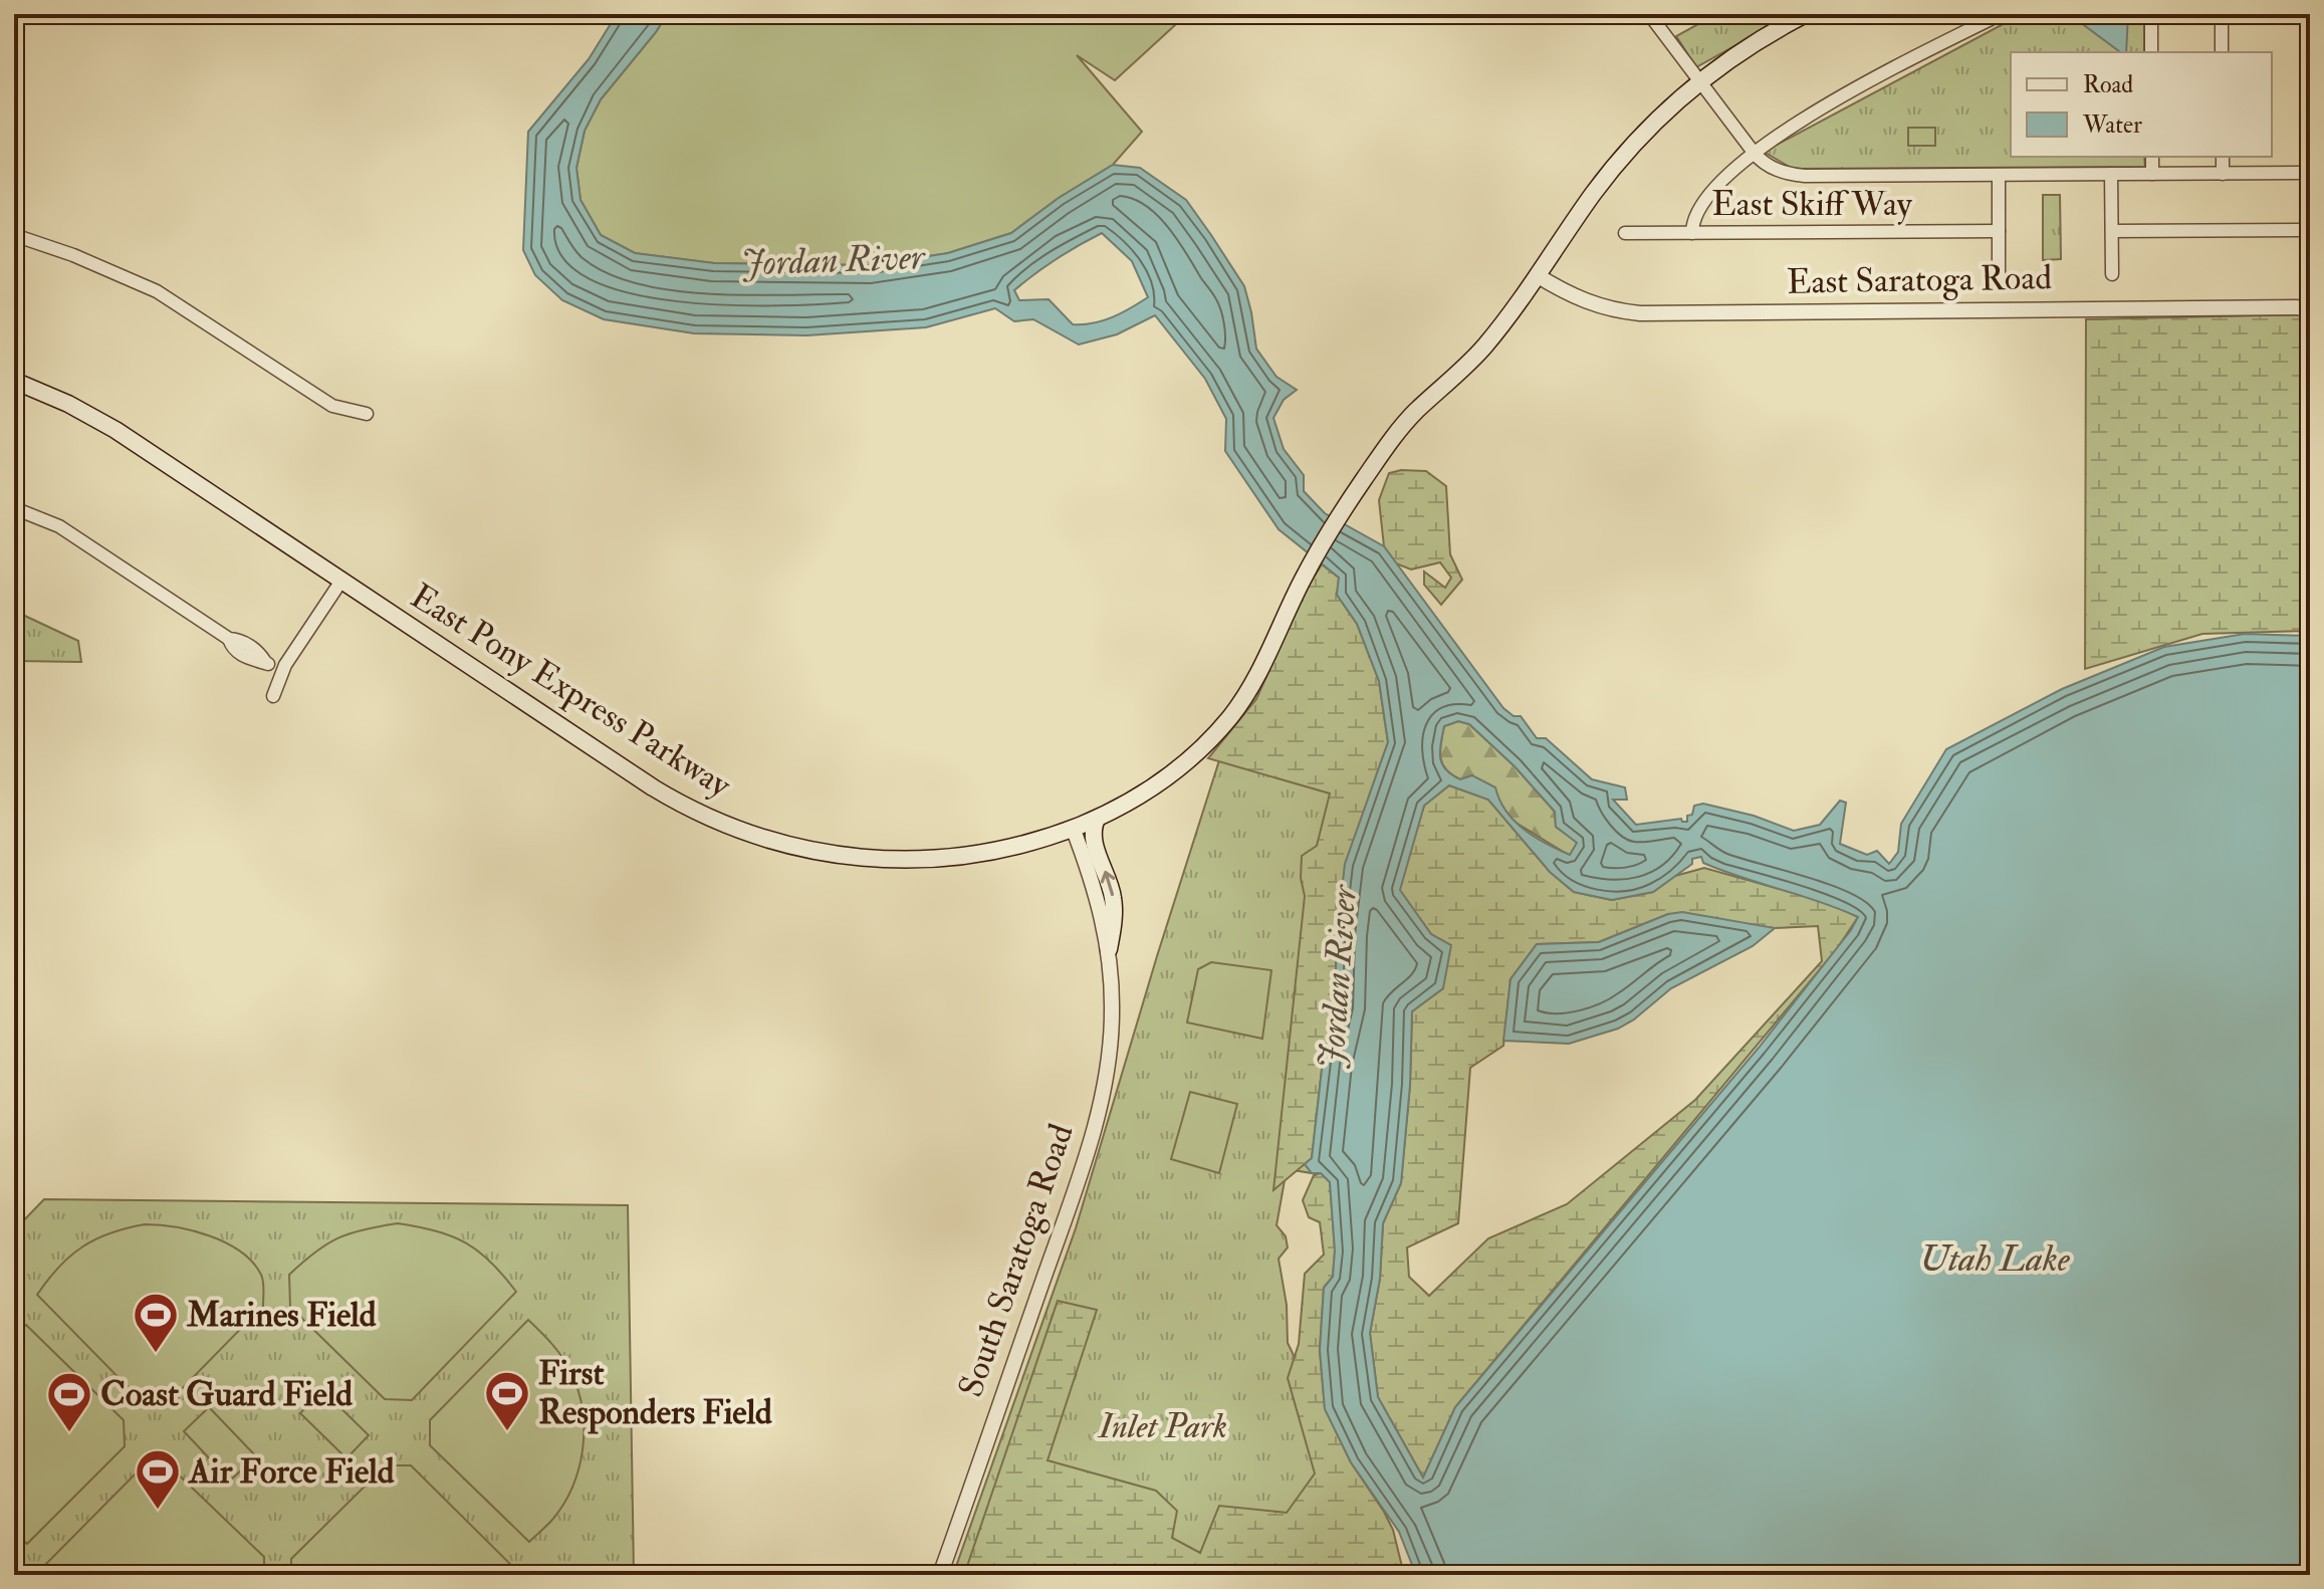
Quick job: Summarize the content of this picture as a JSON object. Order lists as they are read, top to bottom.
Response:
{
  "streets": {
    "main road": ["East Pony Express Parkway"],
    "street": ["East Skiff Way", "East Saratoga Road", "South Saratoga Road"]
  },
  "crossings": [
    ["East Saratoga Road", "East Pony Express Parkway"],
    ["East Pony Express Parkway", "South Saratoga Road"]
  ],
  "water": ["Jordan River", "Utah Lake"],
  "parks": ["Inlet Park"],
  "places": {
    "sports": [
      "Marines Field",
      "First Responders Field",
      "Coast Guard Field",
      "Air Force Field"
    ]
  },
  "legend": ["Road", "Water"]
}
